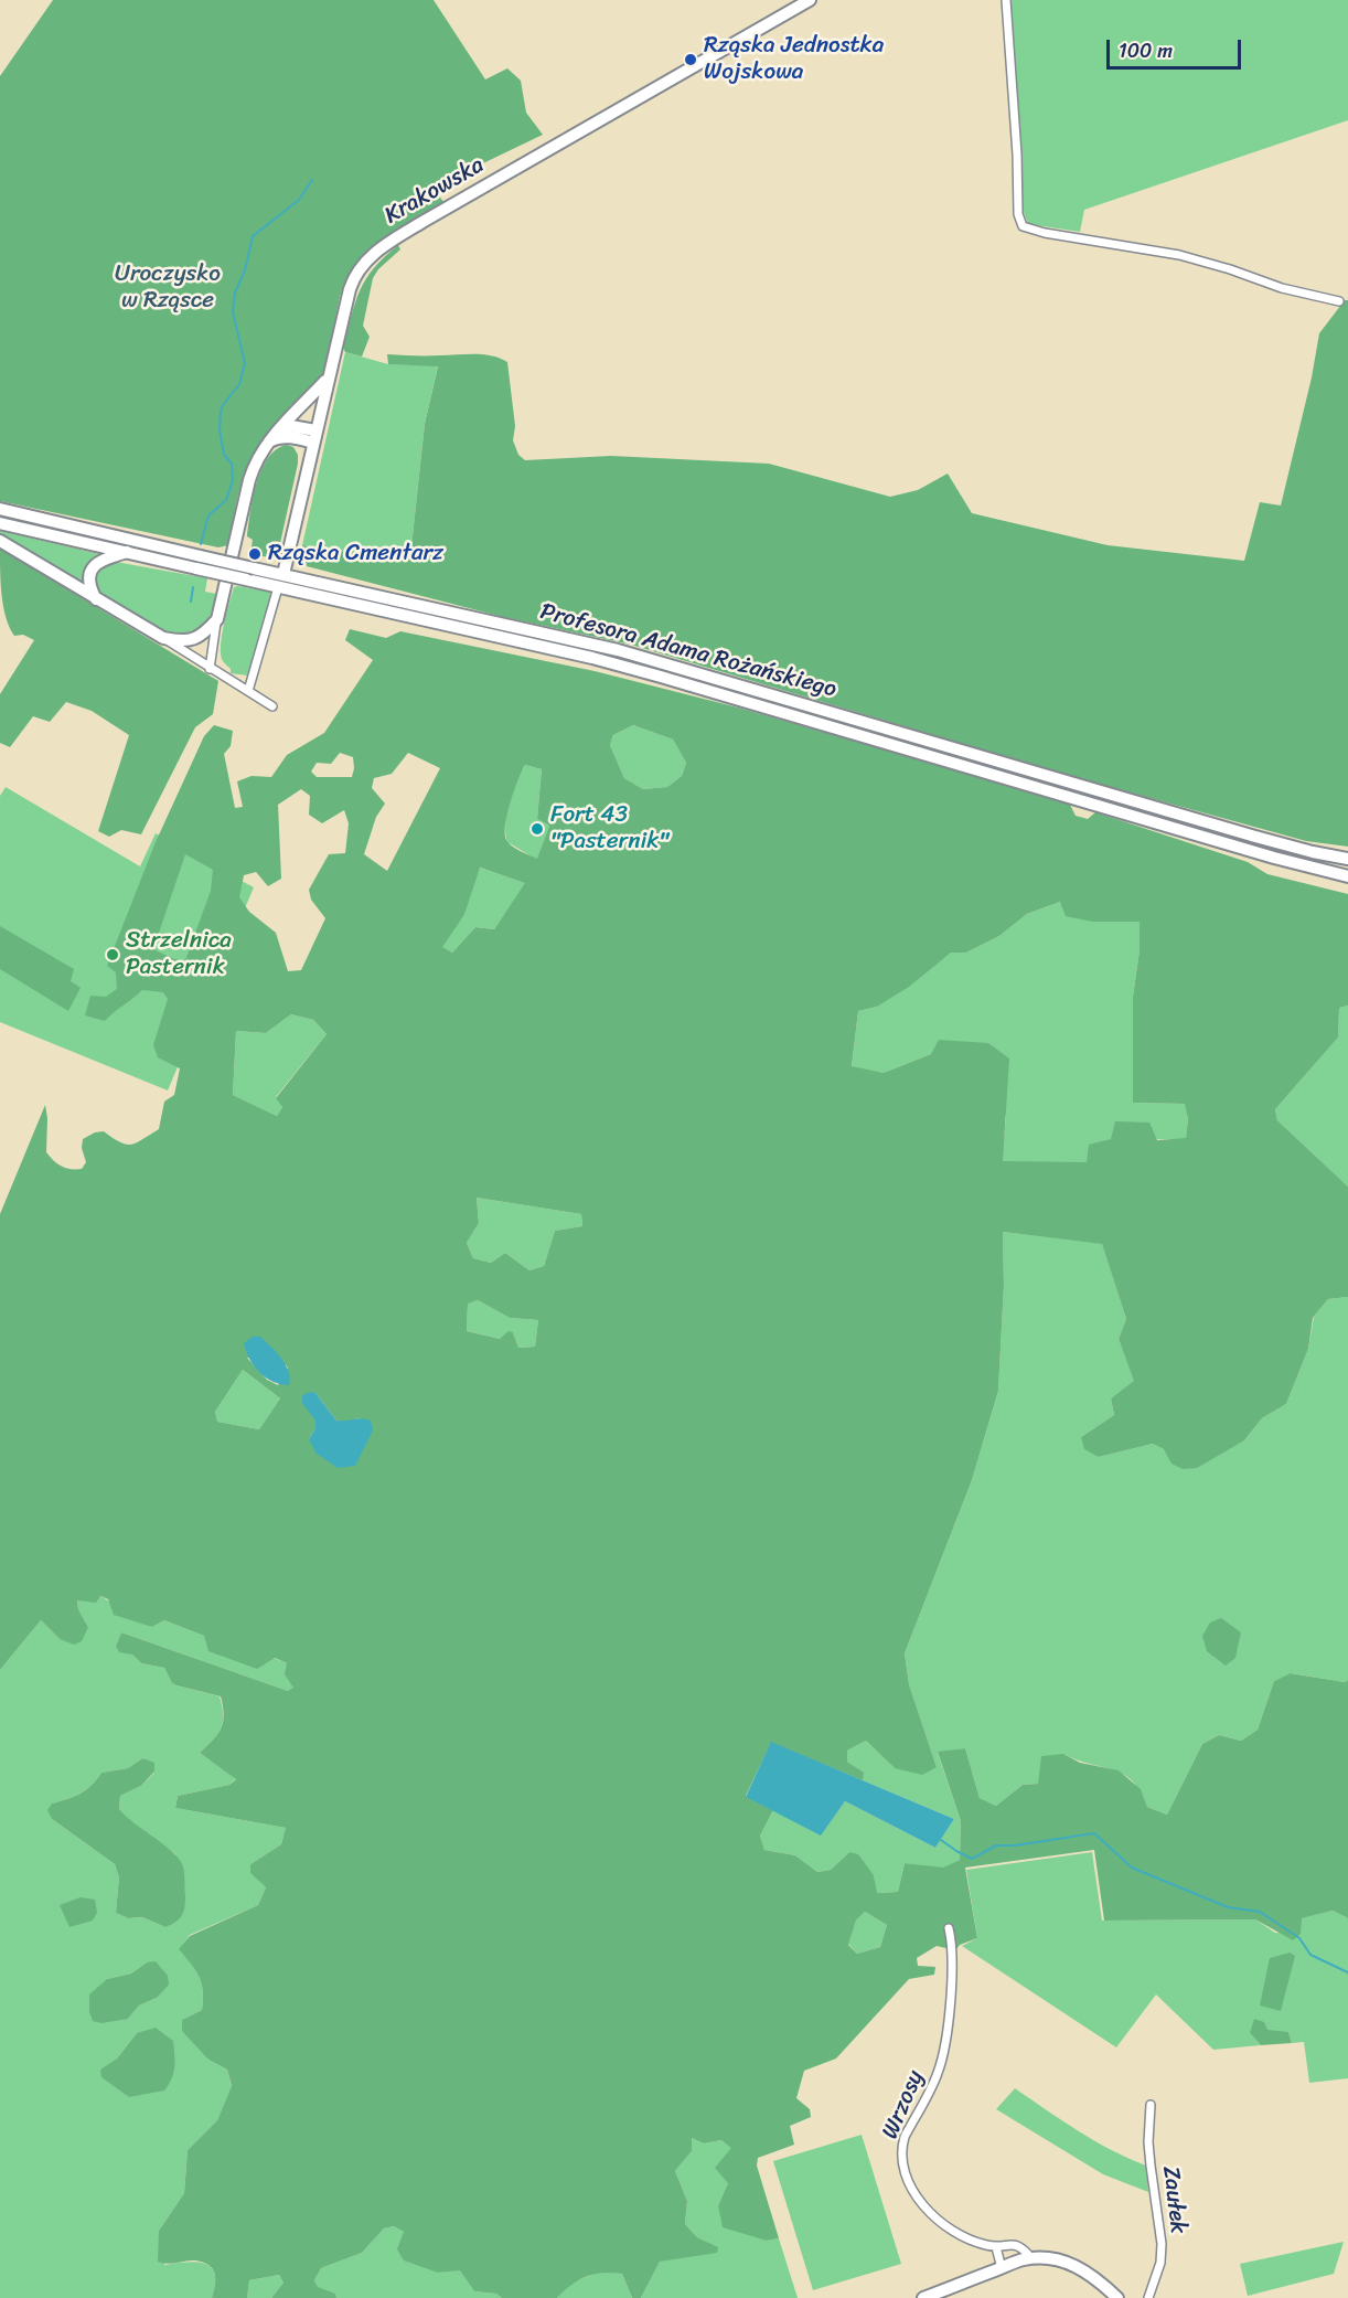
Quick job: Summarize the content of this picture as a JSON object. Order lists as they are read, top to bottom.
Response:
{
  "streets": {
    "main road": ["Krakowska", "Profesora Adama Rożańskiego"],
    "street": ["Wrzosy", "Zaułek"]
  },
  "crossings": [
    ["Krakowska", "Profesora Adama Rożańskiego"]
  ],
  "parks": ["Uroczysko w Rząsce"],
  "places": [
    "Rząska Jednostka Wojskowa",
    "Rząska Cmentarz",
    "Fort 43 \"Pasternik\"",
    "Strzelnica Pasternik"
  ],
  "scale_bar": "100 m"
}
